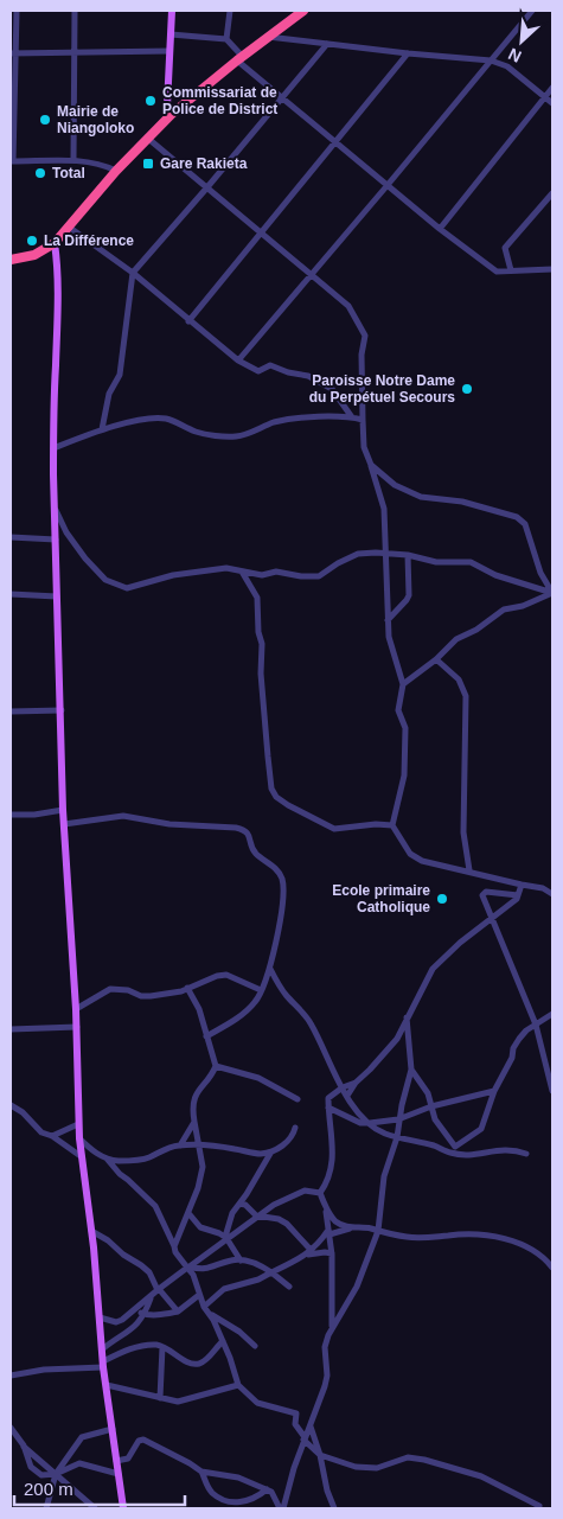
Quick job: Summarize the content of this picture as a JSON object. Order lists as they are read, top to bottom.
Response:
{
  "places": {
    "other": [
      "Commissariat de Police de District",
      "Mairie de Niangoloko",
      "Total",
      "La Différence",
      "Paroisse Notre Dame du Perpétuel Secours",
      "Ecole primaire Catholique"
    ],
    "transit": ["Gare Rakieta"]
  },
  "scale_bar": "200 m",
  "north": "bottom left"
}
